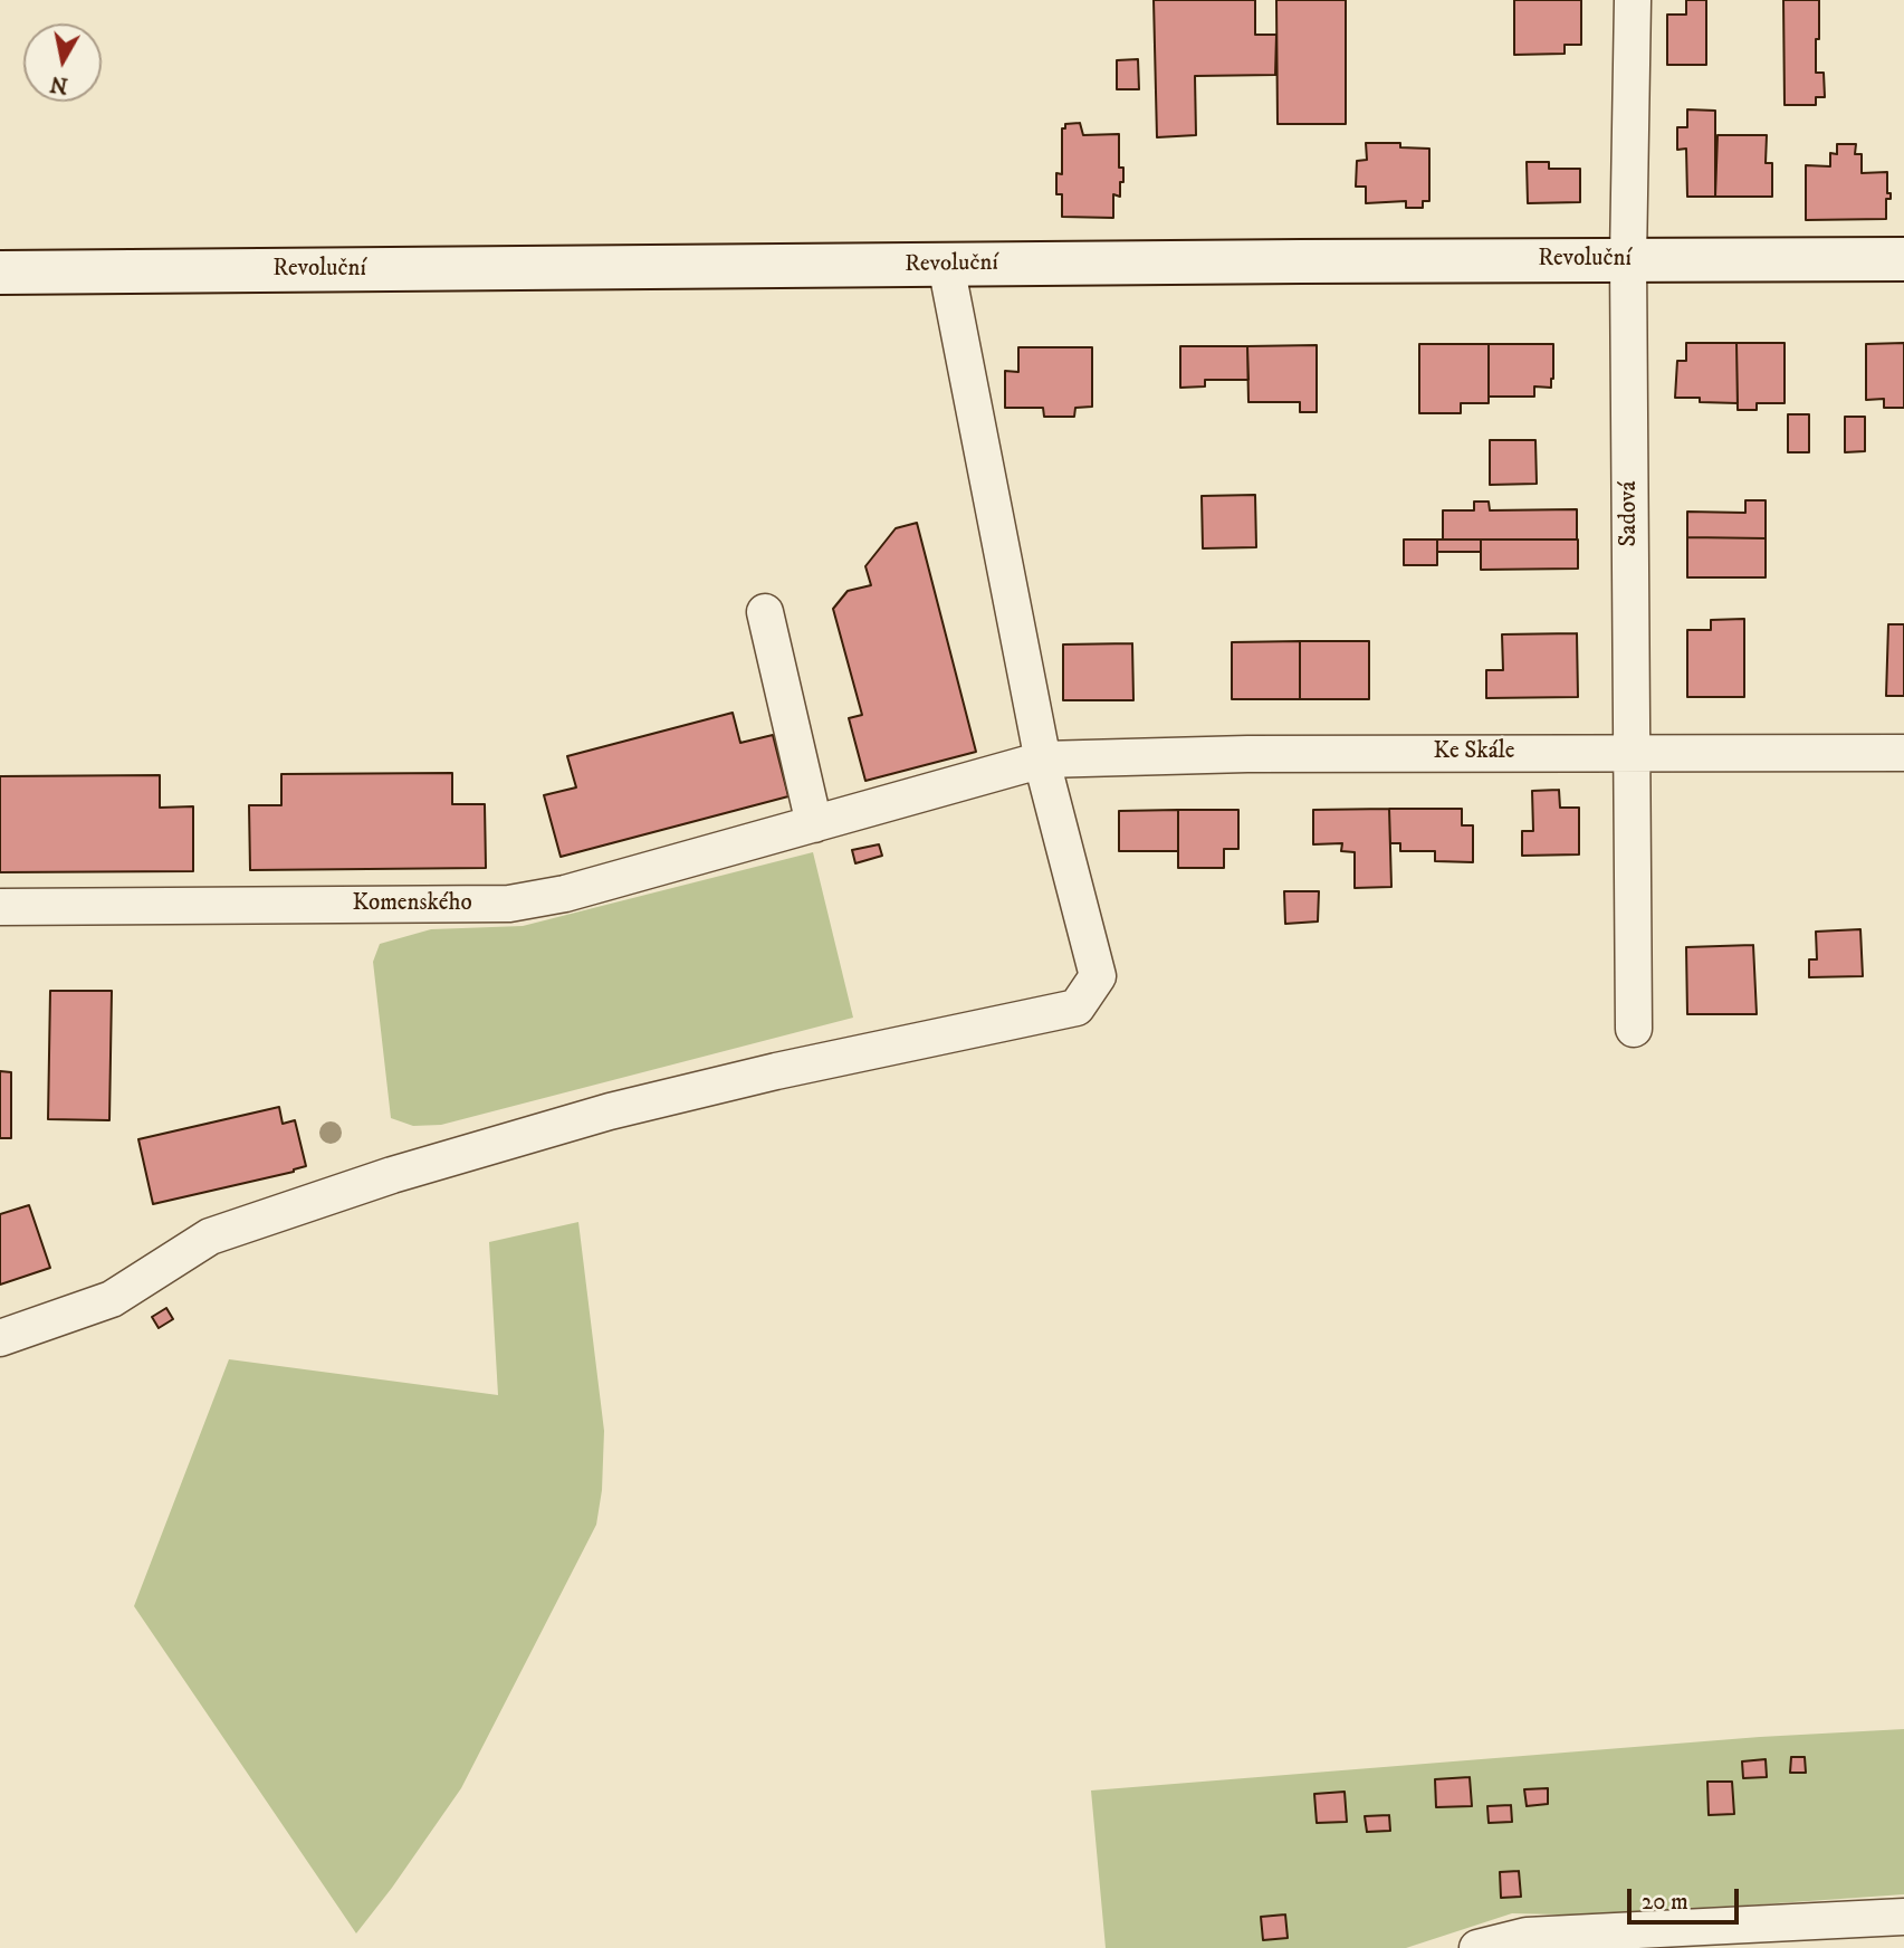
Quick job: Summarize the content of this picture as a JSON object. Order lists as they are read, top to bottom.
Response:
{
  "streets": {
    "street": [
      "Revoluční",
      "Sadová",
      "Ke Skále",
      "Komenského"
    ]
  },
  "crossings": [
    ["Revoluční", "Sadová"],
    ["Sadová", "Ke Skále"],
    ["Ke Skále", "Komenského"]
  ],
  "scale_bar": "20 m",
  "north": "bottom"
}
